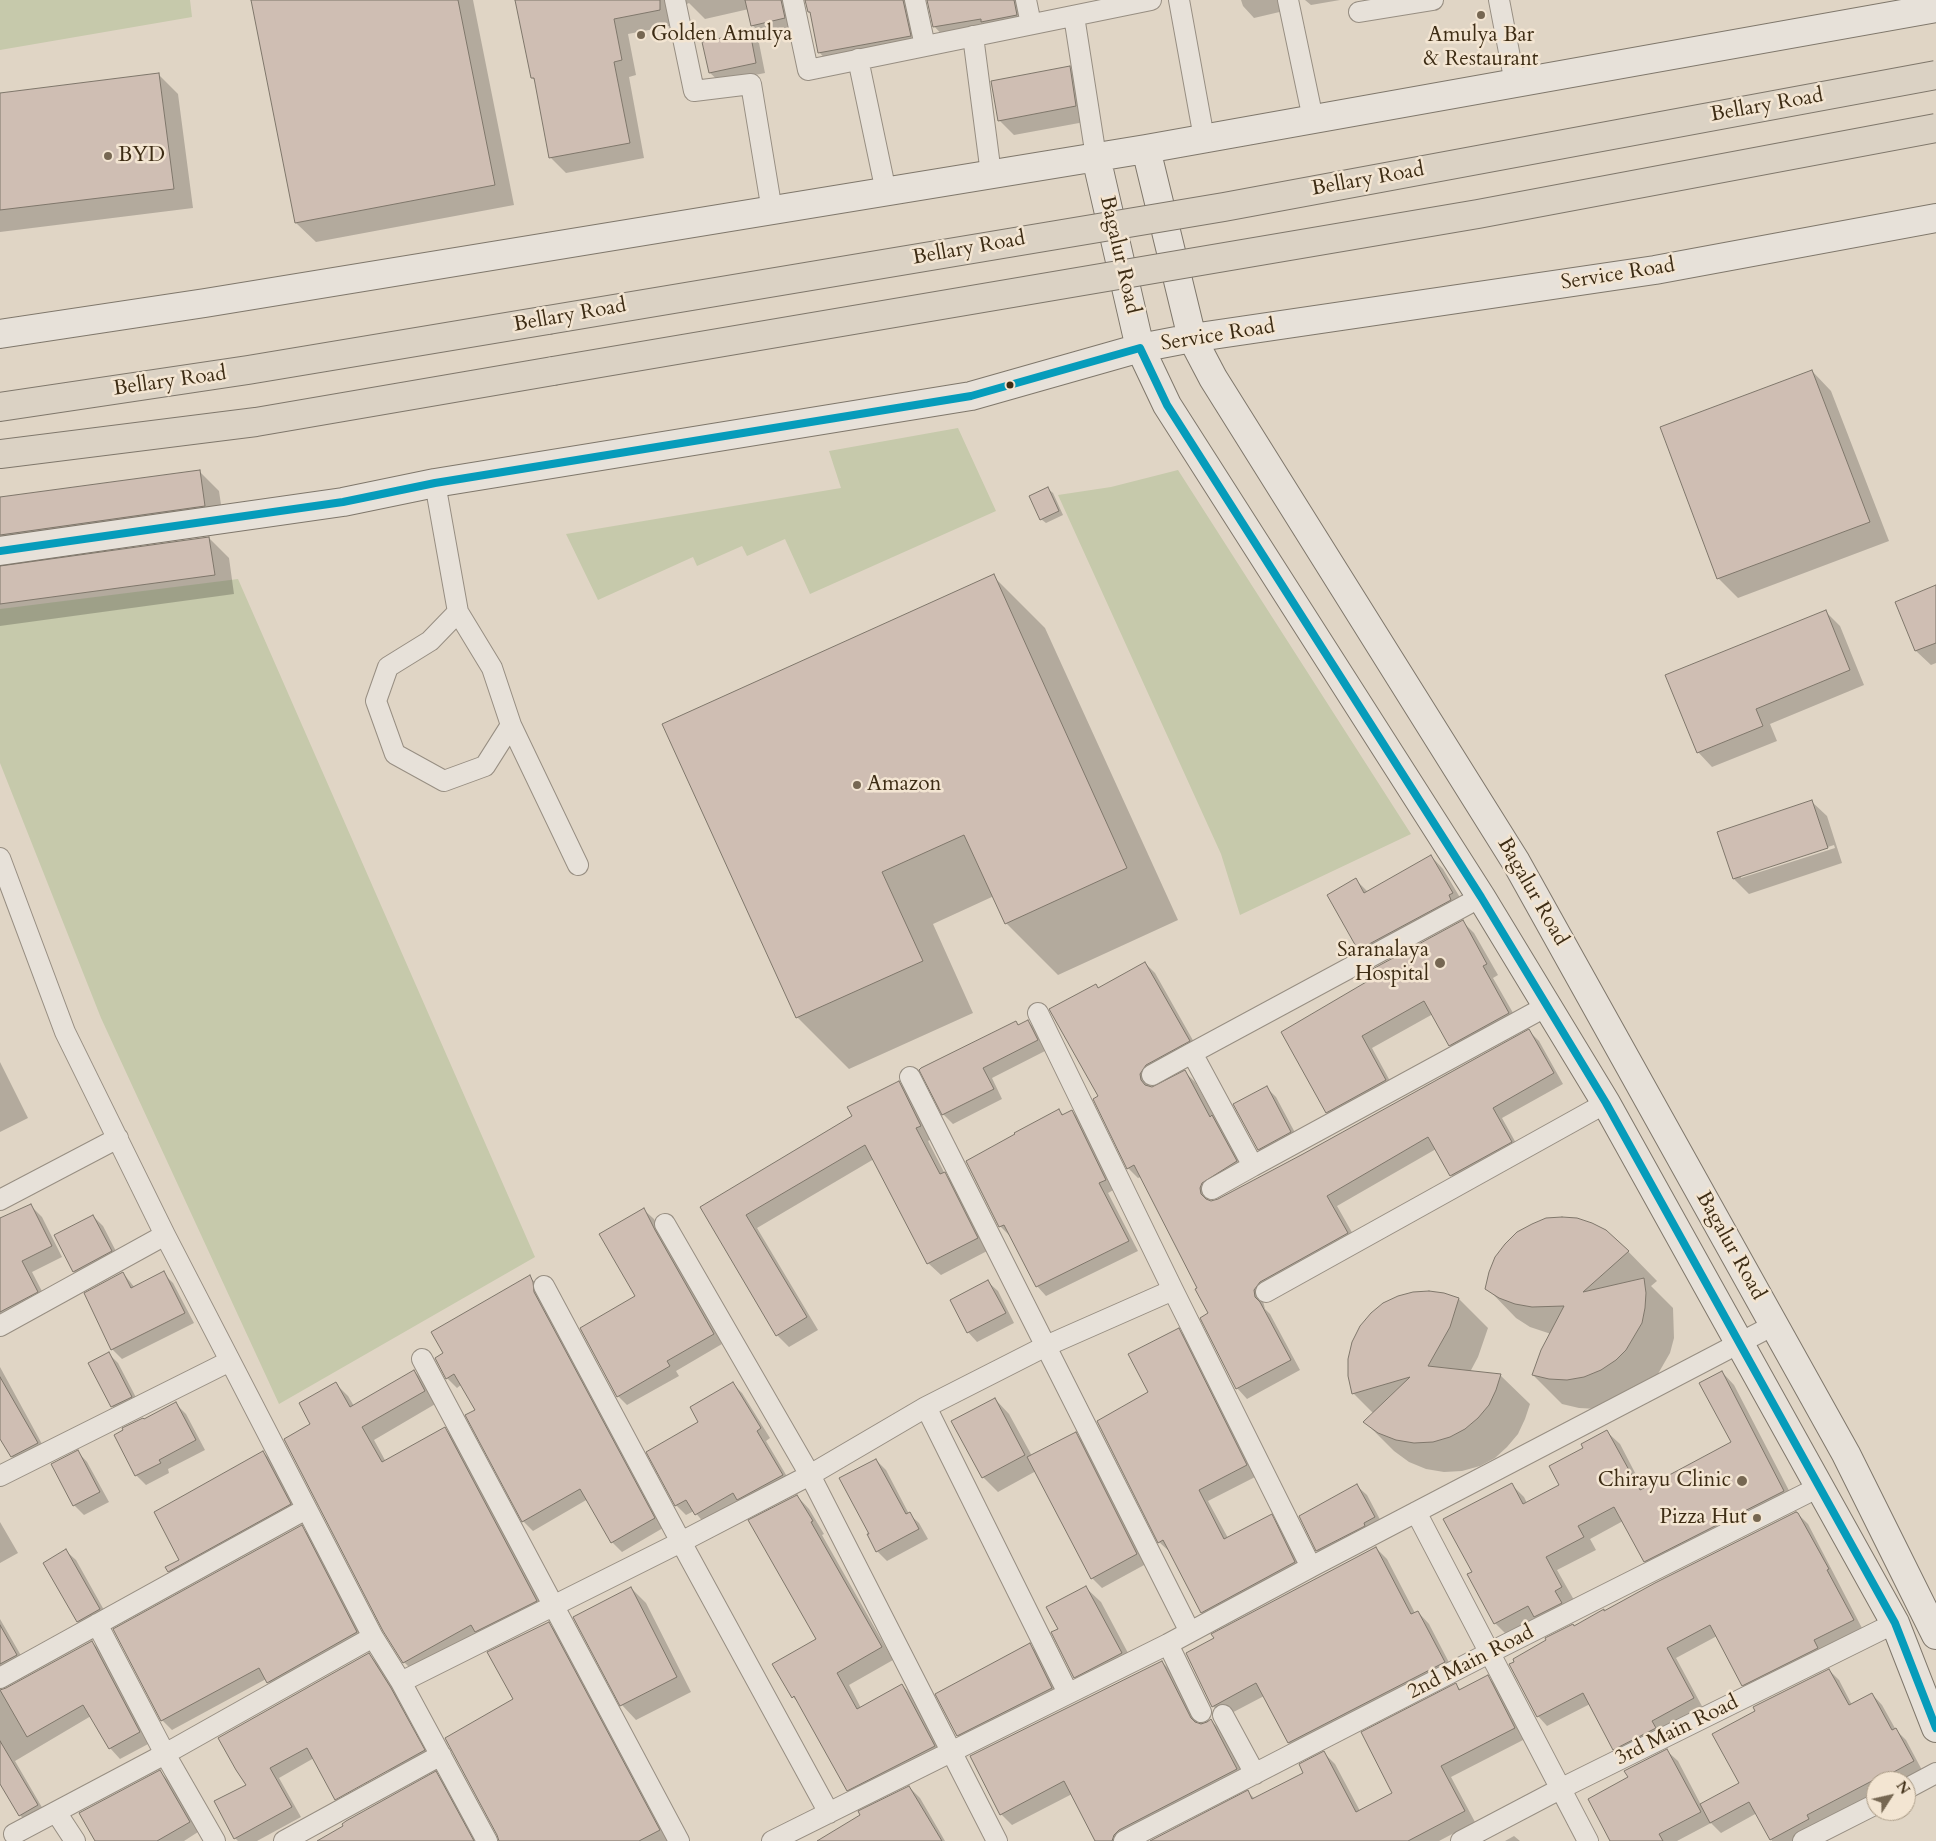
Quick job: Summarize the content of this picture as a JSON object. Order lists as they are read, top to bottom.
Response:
{
  "streets": {
    "highway": ["Bellary Road"],
    "main road": ["Bagalur Road", "Service Road"],
    "street": ["2nd Main Road", "3rd Main Road"]
  },
  "crossings": [
    ["Bagalur Road", "Service Road"],
    ["Bagalur Road", "2nd Main Road"],
    ["Bagalur Road", "3rd Main Road"]
  ],
  "places": [
    "Amulya Bar & Restaurant",
    "Golden Amulya",
    "BYD",
    "Amazon",
    "Saranalaya Hospital",
    "Chirayu Clinic",
    "Pizza Hut"
  ],
  "north": "top right"
}
